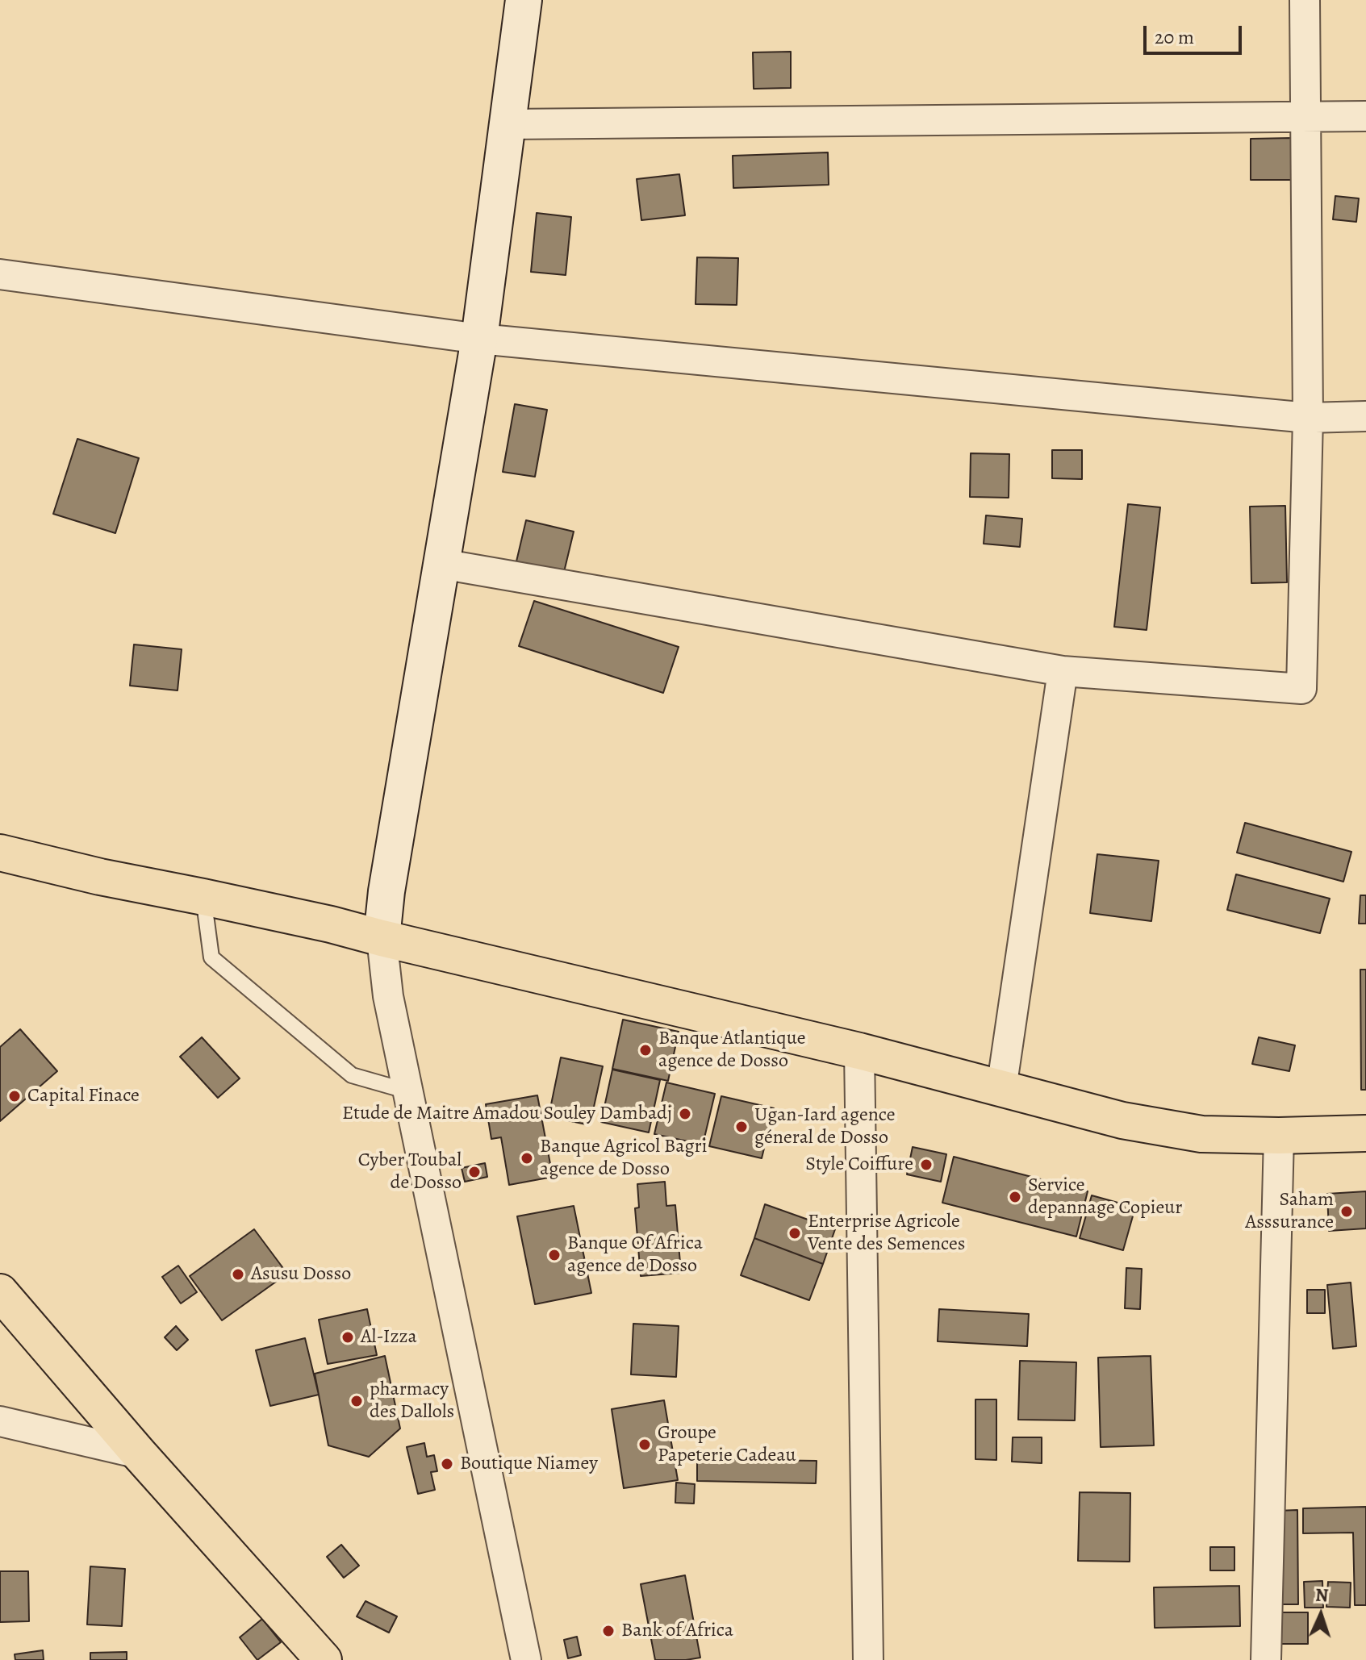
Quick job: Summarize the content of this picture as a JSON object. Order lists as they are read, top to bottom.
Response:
{
  "places": [
    "Banque Atlantique agence de Dosso",
    "Capital Finace",
    "Etude de Maitre Amadou Souley Dambadj",
    "Ugan-Iard agence géneral de Dosso",
    "Banque Agricol Bagri agence de Dosso",
    "Style Coiffure",
    "Cyber Toubal de Dosso",
    "Service depannage Copieur",
    "Saham Asssurance",
    "Enterprise Agricole Vente des Semences",
    "Banque Of Africa agence de Dosso",
    "Asusu Dosso",
    "Al-Izza",
    "pharmacy des Dallols",
    "Groupe Papeterie Cadeau",
    "Boutique Niamey",
    "Bank of Africa"
  ],
  "scale_bar": "20 m",
  "north": "top"
}
